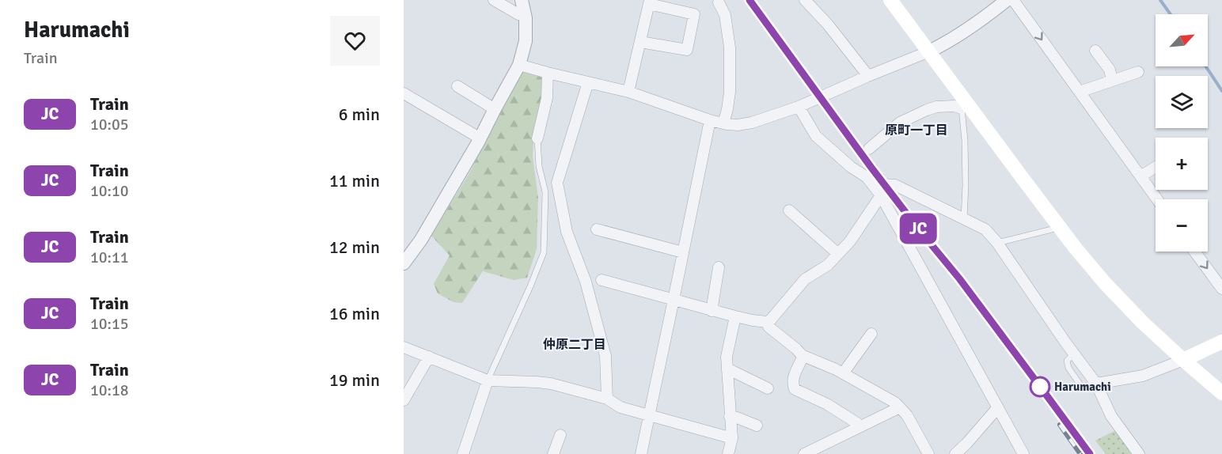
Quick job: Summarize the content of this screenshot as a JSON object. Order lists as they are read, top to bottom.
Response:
{
  "districts": ["原町一丁目", "仲原二丁目"],
  "places": ["Harumachi"],
  "north": "top right",
  "page": {
    "heading": ["Harumachi", "Train"],
    "on_map": "JC",
    "map_buttons": ["+", "−"],
    "list": [
      {
        "mark": "JC",
        "name": "Train",
        "note": "10:05",
        "value": "6 min"
      },
      {
        "mark": "JC",
        "name": "Train",
        "note": "10:10",
        "value": "11 min"
      },
      {
        "mark": "JC",
        "name": "Train",
        "note": "10:11",
        "value": "12 min"
      },
      {
        "mark": "JC",
        "name": "Train",
        "note": "10:15",
        "value": "16 min"
      },
      {
        "mark": "JC",
        "name": "Train",
        "note": "10:18",
        "value": "19 min"
      }
    ]
  }
}
